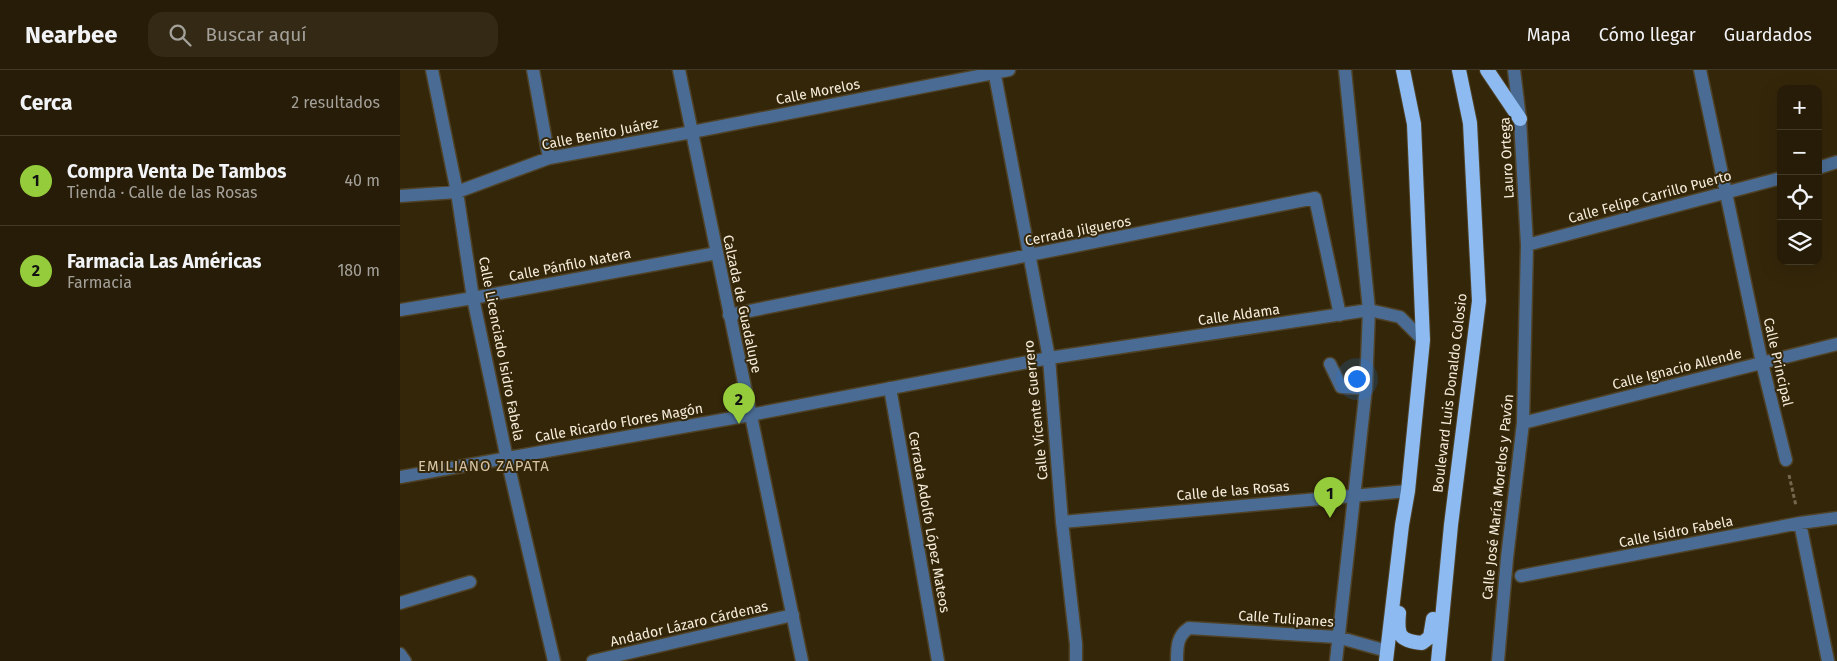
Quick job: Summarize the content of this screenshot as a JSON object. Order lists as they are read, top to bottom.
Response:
{
  "streets": {
    "highway": ["Boulevard Luis Donaldo Colosio"],
    "street": [
      "Calle Morelos",
      "Calle Benito Juárez",
      "Lauro Ortega",
      "Calle Felipe Carrillo Puerto",
      "Cerrada Jilgueros",
      "Calle Pánfilo Natera",
      "Calzada de Guadalupe",
      "Calle Aldama",
      "Calle Licenciado Isidro Fabela",
      "Calle Principal",
      "Calle Ignacio Allende",
      "Calle Vicente Guerrero",
      "Calle Ricardo Flores Magón",
      "Calle de las Rosas",
      "Calle José María Morelos y Pavón",
      "Cerrada Adolfo López Mateos",
      "Calle Isidro Fabela",
      "Calle Tulipanes",
      "Andador Lázaro Cárdenas"
    ]
  },
  "crossings": [
    ["Calle Morelos", "Calle Benito Juárez"],
    ["Calle Morelos", "Calzada de Guadalupe"],
    ["Calle Morelos", "Calle Vicente Guerrero"],
    ["Calle Benito Juárez", "Calzada de Guadalupe"],
    ["Calle Benito Juárez", "Calle Licenciado Isidro Fabela"],
    ["Lauro Ortega", "Calle Felipe Carrillo Puerto"],
    ["Lauro Ortega", "Calle José María Morelos y Pavón"],
    ["Calle Felipe Carrillo Puerto", "Calle Principal"],
    ["Calle Felipe Carrillo Puerto", "Calle José María Morelos y Pavón"],
    ["Cerrada Jilgueros", "Calzada de Guadalupe"],
    ["Cerrada Jilgueros", "Calle Aldama"],
    ["Cerrada Jilgueros", "Calle Vicente Guerrero"],
    ["Calle Pánfilo Natera", "Calzada de Guadalupe"],
    ["Calle Pánfilo Natera", "Calle Licenciado Isidro Fabela"],
    ["Calzada de Guadalupe", "Calle Ricardo Flores Magón"],
    ["Calzada de Guadalupe", "Andador Lázaro Cárdenas"],
    ["Calle Aldama", "Calle Vicente Guerrero"],
    ["Calle Aldama", "Calle Ricardo Flores Magón"],
    ["Calle Licenciado Isidro Fabela", "Calle Ricardo Flores Magón"],
    ["Calle Principal", "Calle Ignacio Allende"],
    ["Calle Ignacio Allende", "Calle José María Morelos y Pavón"],
    ["Calle Vicente Guerrero", "Calle Ricardo Flores Magón"],
    ["Calle Vicente Guerrero", "Calle de las Rosas"],
    ["Calle Ricardo Flores Magón", "Cerrada Adolfo López Mateos"]
  ],
  "districts": ["EMILIANO ZAPATA"],
  "page": {
    "header": "Nearbee",
    "search": "Buscar aquí",
    "nav": ["Mapa", "Cómo llegar", "Guardados"],
    "heading": ["Cerca", "2 resultados"],
    "map_buttons": ["+", "−"],
    "list": [
      {
        "mark": "1",
        "name": "Compra Venta De Tambos",
        "note": "Tienda · Calle de las Rosas",
        "value": "40 m"
      },
      {
        "mark": "2",
        "name": "Farmacia Las Américas",
        "note": "Farmacia",
        "value": "180 m"
      }
    ],
    "pins": ["2", "1"]
  }
}
